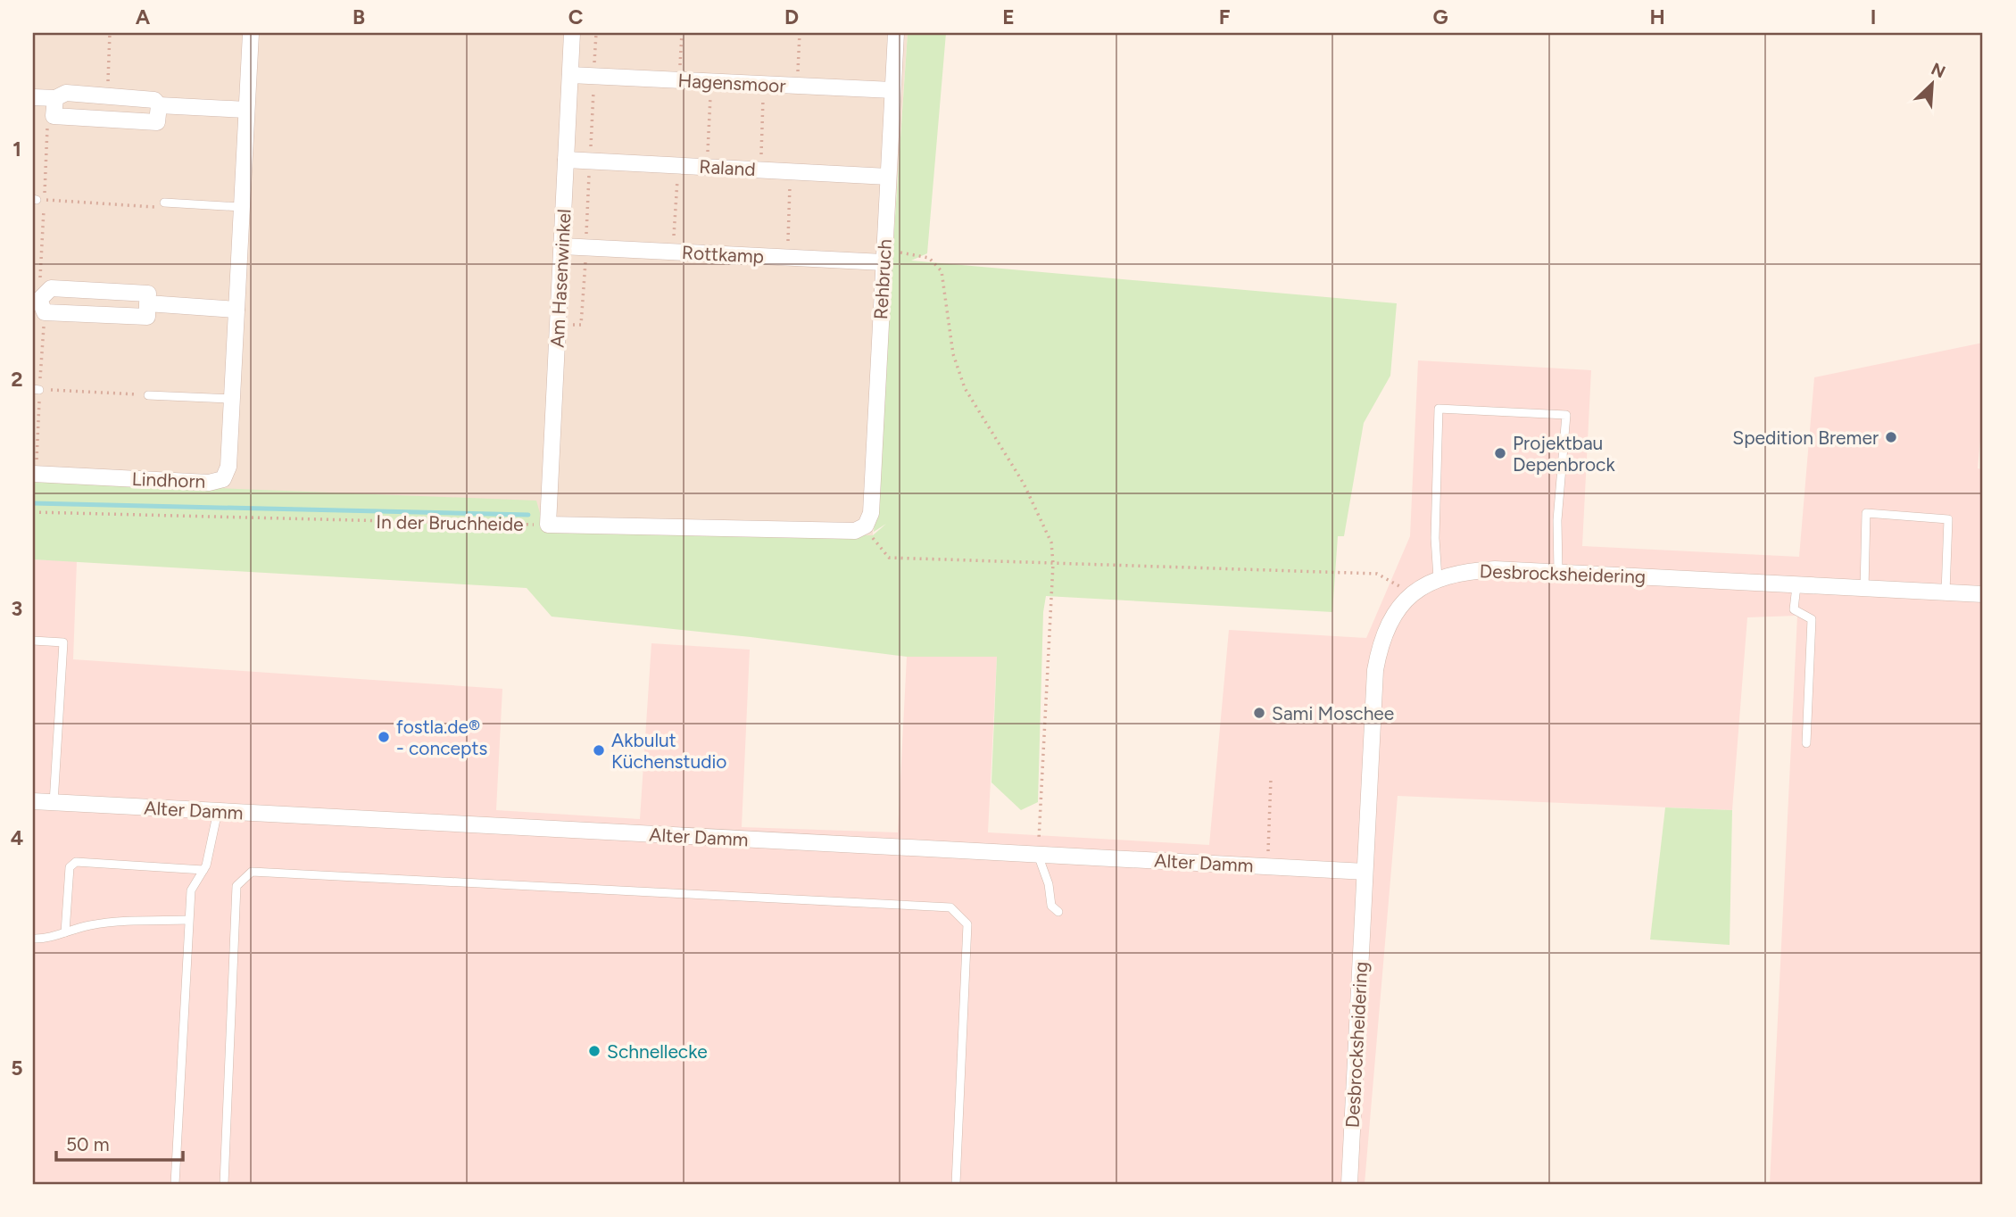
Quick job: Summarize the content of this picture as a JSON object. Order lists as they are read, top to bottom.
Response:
{
  "streets": {
    "street": [
      "Hagensmoor",
      "Raland",
      "Rottkamp",
      "Am Hasenwinkel",
      "Rehbruch",
      "Lindhorn",
      "In der Bruchheide",
      "Desbrocksheidering",
      "Alter Damm"
    ]
  },
  "crossings": [
    ["Hagensmoor", "Am Hasenwinkel"],
    ["Hagensmoor", "Rehbruch"],
    ["Raland", "Am Hasenwinkel"],
    ["Raland", "Rehbruch"],
    ["Rottkamp", "Am Hasenwinkel"],
    ["Rottkamp", "Rehbruch"],
    ["Am Hasenwinkel", "In der Bruchheide"],
    ["Rehbruch", "In der Bruchheide"],
    ["Desbrocksheidering", "Alter Damm"]
  ],
  "places": [
    "Spedition Bremer",
    "Projektbau Depenbrock",
    "Sami Moschee",
    "fostla.de® - concepts",
    "Akbulut Küchenstudio",
    "Schnellecke"
  ],
  "scale_bar": "50 m",
  "north": "top right",
  "grid": {
    "columns": [
      "A",
      "B",
      "C",
      "D",
      "E",
      "F",
      "G",
      "H",
      "I"
    ],
    "rows": [
      "1",
      "2",
      "3",
      "4",
      "5"
    ]
  }
}
